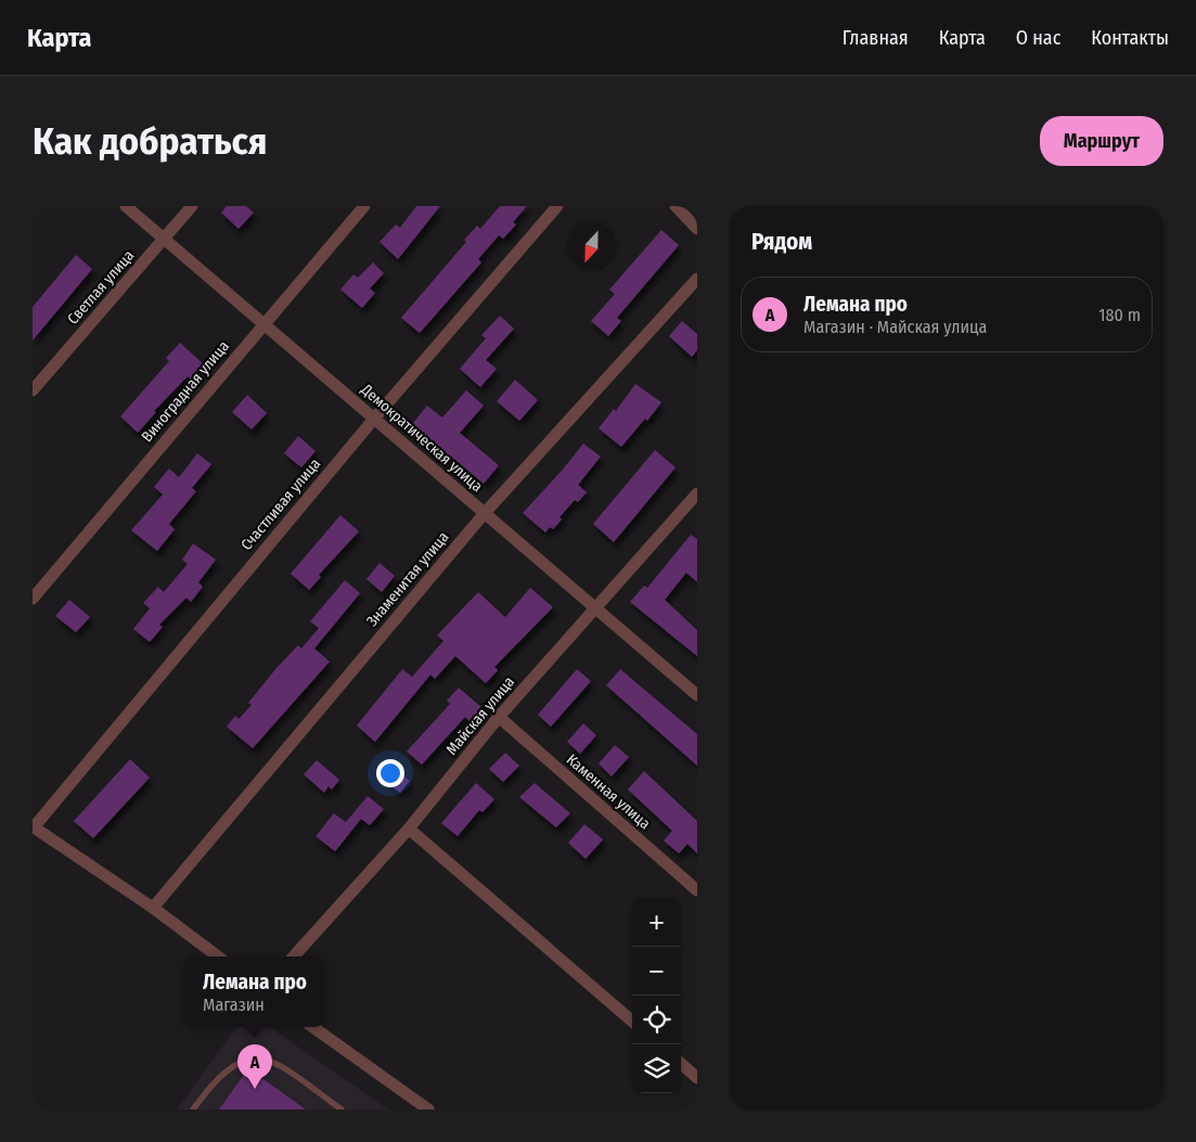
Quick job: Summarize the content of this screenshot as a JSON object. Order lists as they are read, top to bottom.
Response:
{
  "streets": {
    "street": [
      "Светлая улица",
      "Виноградная улица",
      "Демократическая улица",
      "Счастливая улица",
      "Знаменитая улица",
      "Майская улица",
      "Каменная улица"
    ]
  },
  "crossings": [
    ["Светлая улица", "Демократическая улица"],
    ["Виноградная улица", "Демократическая улица"],
    ["Демократическая улица", "Счастливая улица"],
    ["Демократическая улица", "Знаменитая улица"],
    ["Демократическая улица", "Майская улица"],
    ["Майская улица", "Каменная улица"]
  ],
  "north": "bottom",
  "page": {
    "header": "Карта",
    "nav": [
      "Главная",
      "Карта",
      "О нас",
      "Контакты"
    ],
    "buttons": "Маршрут",
    "title": "Как добраться",
    "heading": "Рядом",
    "list": [
      {
        "mark": "A",
        "name": "Лемана про",
        "note": "Магазин · Майская улица",
        "value": "180 m"
      }
    ],
    "map_buttons": ["+", "−"],
    "popup": ["Лемана про", "Магазин"],
    "pins": "A"
  }
}
